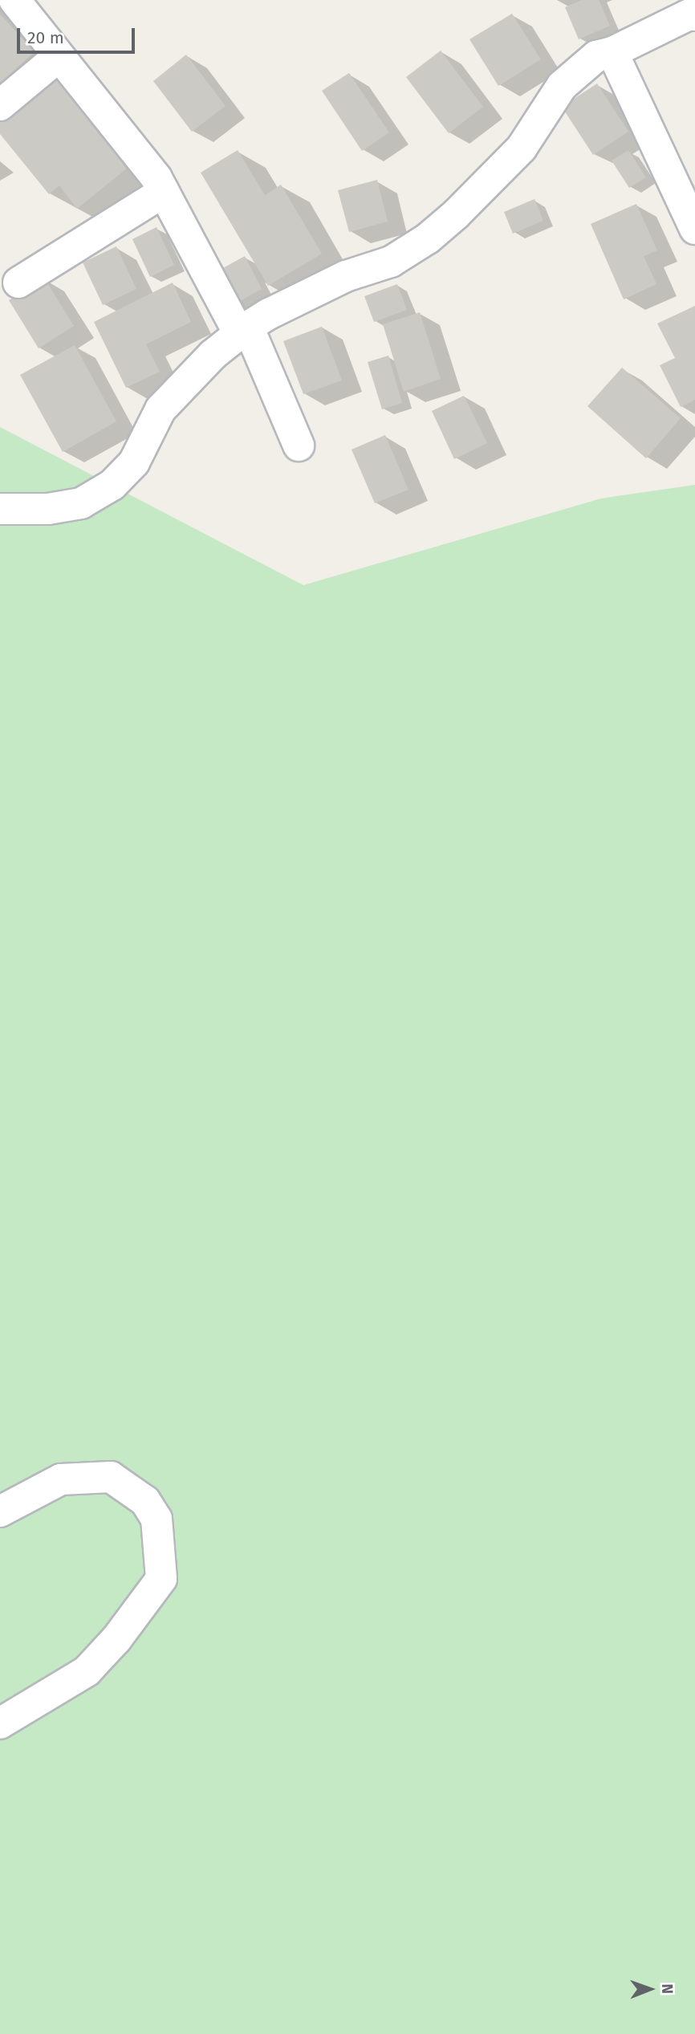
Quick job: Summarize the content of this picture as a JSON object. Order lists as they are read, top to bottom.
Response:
{
  "scale_bar": "20 m",
  "north": "right"
}
